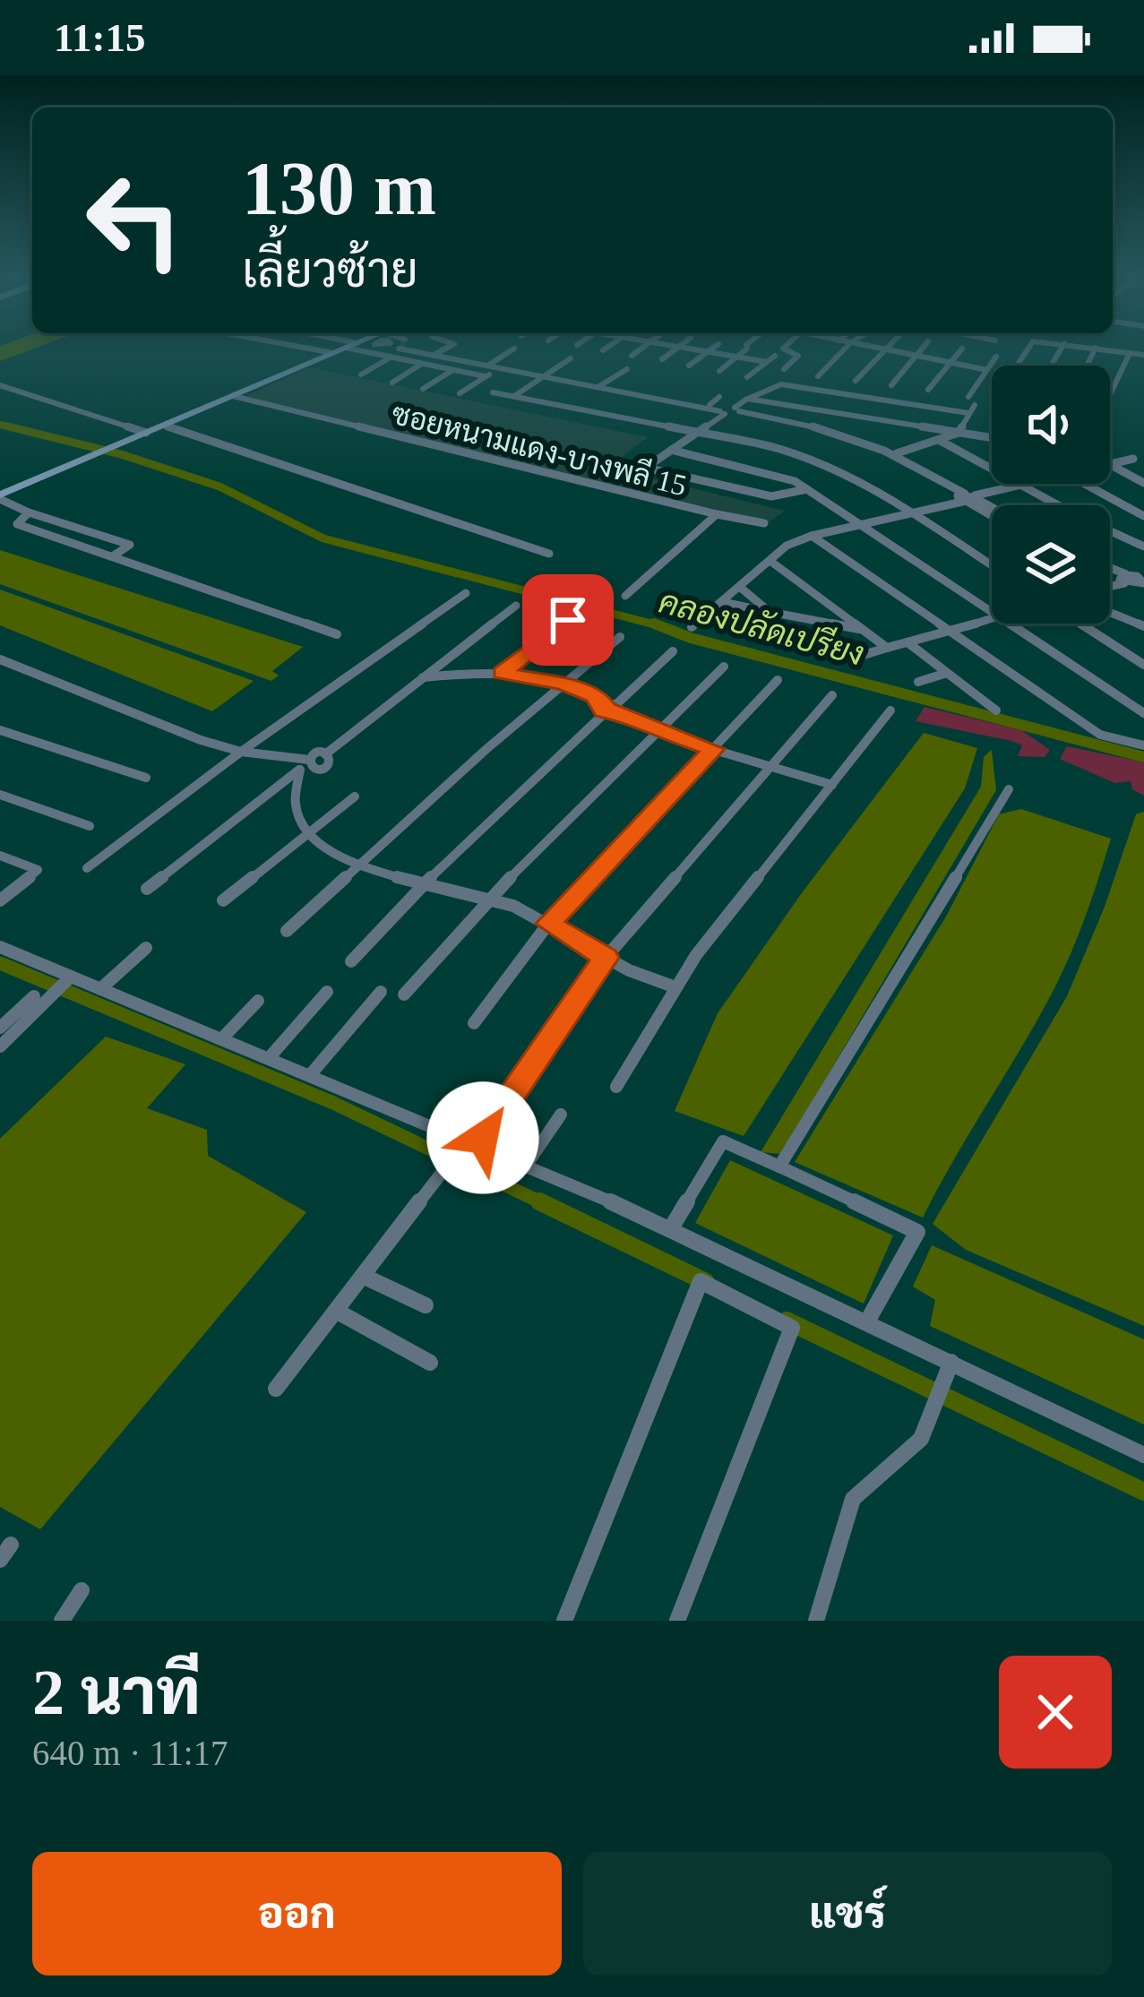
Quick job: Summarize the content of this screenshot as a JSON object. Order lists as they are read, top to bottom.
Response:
{
  "streets": {
    "street": ["ซอยหนามแดง-บางพลี 15"]
  },
  "water": ["คลองปลัดเปรียง"],
  "page": {
    "status": "11:15",
    "turn": ["130 m", "เลี้ยวซ้าย"],
    "heading": ["2 นาที", "640 m · 11:17"],
    "buttons": ["ออก", "แชร์"]
  }
}
